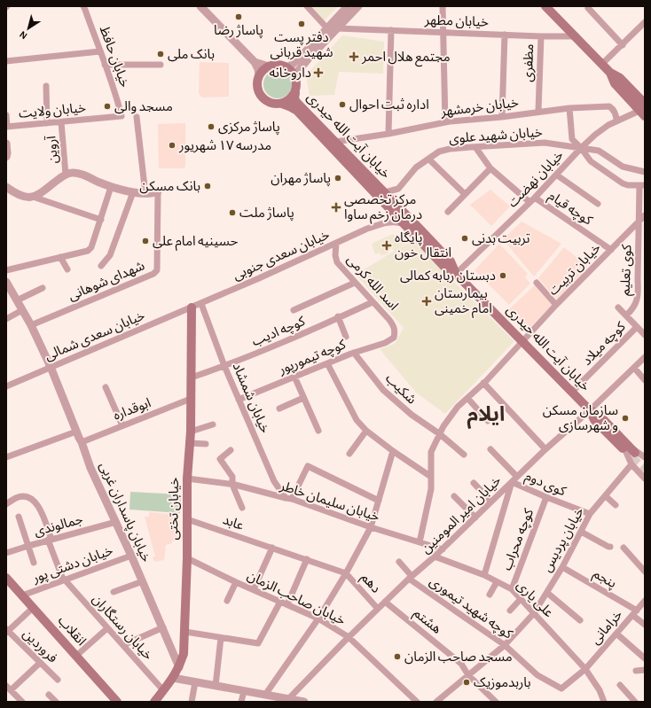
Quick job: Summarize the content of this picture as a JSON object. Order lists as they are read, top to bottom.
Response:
{
  "streets": {
    "main road": ["خیابان آیت الله حیدری", "خیابان تختی", "انقلاب"],
    "street": [
      "خیابان مطهر",
      "خیابان حافظ",
      "مظفری",
      "خیابان خرمشهر",
      "خیابان ولایت",
      "خیابان شهید علوی",
      "آروین",
      "خیابان نهضت",
      "کوچه قیام",
      "خیابان سعدی جنوبی",
      "خیابان تربیت",
      "کوی تعلیم",
      "شهدای شوهانی",
      "اسد الله کرمی",
      "کوچه ادیب",
      "خیابان سعدی شمالی",
      "کوچه میلاد",
      "کوچه تیمورپور",
      "شکیب",
      "خیابان شمشاد",
      "ابوقداره",
      "کوی دوم",
      "خیابان سلیمان خاطر",
      "خیابان پاسداران غربی",
      "خیابان امیر المومنین",
      "عابد",
      "جمالوندی",
      "کوچه محراب",
      "خیابان پردیس",
      "خیابان دشتی پور",
      "پنجم",
      "دهم",
      "خیابان صاحب الزمان",
      "علی یاری",
      "کوچه شهید تیموری",
      "هشتم",
      "خیابان رستگاران",
      "خرامانی",
      "فروردین"
    ]
  },
  "crossings": [
    ["خیابان مطهر", "مظفری"],
    ["خیابان حافظ", "خیابان ولایت"],
    ["مظفری", "خیابان خرمشهر"],
    ["خیابان خرمشهر", "خیابان آیت الله حیدری"],
    ["خیابان خرمشهر", "خیابان نهضت"],
    ["خیابان ولایت", "آروین"],
    ["خیابان آیت الله حیدری", "خیابان شهید علوی"],
    ["خیابان آیت الله حیدری", "خیابان نهضت"],
    ["خیابان آیت الله حیدری", "خیابان سعدی جنوبی"],
    ["خیابان آیت الله حیدری", "خیابان تربیت"],
    ["خیابان آیت الله حیدری", "کوچه میلاد"],
    ["خیابان آیت الله حیدری", "خیابان امیر المومنین"],
    ["خیابان آیت الله حیدری", "خیابان پردیس"],
    ["خیابان شهید علوی", "خیابان نهضت"],
    ["خیابان نهضت", "کوچه قیام"],
    ["کوچه قیام", "خیابان تربیت"],
    ["خیابان سعدی جنوبی", "اسد الله کرمی"],
    ["خیابان سعدی جنوبی", "خیابان سعدی شمالی"],
    ["خیابان سعدی جنوبی", "خیابان شمشاد"],
    ["خیابان سعدی جنوبی", "خیابان تختی"],
    ["خیابان تربیت", "کوی تعلیم"],
    ["خیابان تربیت", "شکیب"],
    ["خیابان تربیت", "خیابان سلیمان خاطر"],
    ["شهدای شوهانی", "خیابان پاسداران غربی"],
    ["اسد الله کرمی", "کوچه ادیب"],
    ["اسد الله کرمی", "کوچه تیمورپور"],
    ["کوچه ادیب", "خیابان شمشاد"],
    ["کوچه ادیب", "خیابان تختی"],
    ["خیابان سعدی شمالی", "خیابان تختی"],
    ["خیابان سعدی شمالی", "خیابان پاسداران غربی"],
    ["کوچه تیمورپور", "شکیب"],
    ["کوچه تیمورپور", "خیابان شمشاد"],
    ["خیابان شمشاد", "خیابان سلیمان خاطر"],
    ["ابوقداره", "خیابان تختی"],
    ["ابوقداره", "خیابان پاسداران غربی"],
    ["کوی دوم", "خیابان امیر المومنین"],
    ["کوی دوم", "کوچه محراب"],
    ["کوی دوم", "خیابان پردیس"],
    ["خیابان سلیمان خاطر", "خیابان تختی"],
    ["خیابان سلیمان خاطر", "خیابان امیر المومنین"],
    ["خیابان تختی", "خیابان پاسداران غربی"],
    ["خیابان تختی", "عابد"],
    ["خیابان تختی", "خیابان صاحب الزمان"],
    ["خیابان تختی", "خیابان رستگاران"],
    ["خیابان پاسداران غربی", "جمالوندی"],
    ["خیابان پاسداران غربی", "خیابان دشتی پور"],
    ["خیابان امیر المومنین", "دهم"],
    ["خیابان امیر المومنین", "خیابان صاحب الزمان"],
    ["خیابان امیر المومنین", "علی یاری"],
    ["خیابان امیر المومنین", "کوچه شهید تیموری"],
    ["خیابان امیر المومنین", "هشتم"],
    ["عابد", "دهم"],
    ["جمالوندی", "خیابان رستگاران"],
    ["کوچه محراب", "علی یاری"],
    ["خیابان پردیس", "پنجم"],
    ["خیابان پردیس", "علی یاری"],
    ["خیابان پردیس", "کوچه شهید تیموری"],
    ["خیابان پردیس", "هشتم"],
    ["خیابان دشتی پور", "خیابان رستگاران"],
    ["خیابان دشتی پور", "انقلاب"],
    ["پنجم", "خرامانی"],
    ["علی یاری", "کوچه شهید تیموری"],
    ["علی یاری", "خرامانی"],
    ["کوچه شهید تیموری", "خرامانی"]
  ],
  "districts": ["ایلام"],
  "places": {
    "other": [
      "پاساژ رضا",
      "دفتر پست شهید قربانی",
      "بانک ملی",
      "اداره ثبت احوال",
      "مسجد والی",
      "پاساژ مرکزی",
      "مدرسه ۱۷ شهریور",
      "پاساژ مهران",
      "بانک مسکن",
      "پاساژ ملت",
      "تربیت بدنی",
      "حسینیه امام علی",
      "دبستان ربابه کمالی",
      "سازمان مسکن و شهرسازی",
      "مسجد صاحب الزمان",
      "باربدموزیک"
    ],
    "health": [
      "مجتمع هلال احمر",
      "داروخانه",
      "مرکز تخصصی درمان زخم ساوا",
      "پایگاه انتقال خون",
      "بیمارستان امام خمینی"
    ]
  },
  "north": "bottom left"
}
